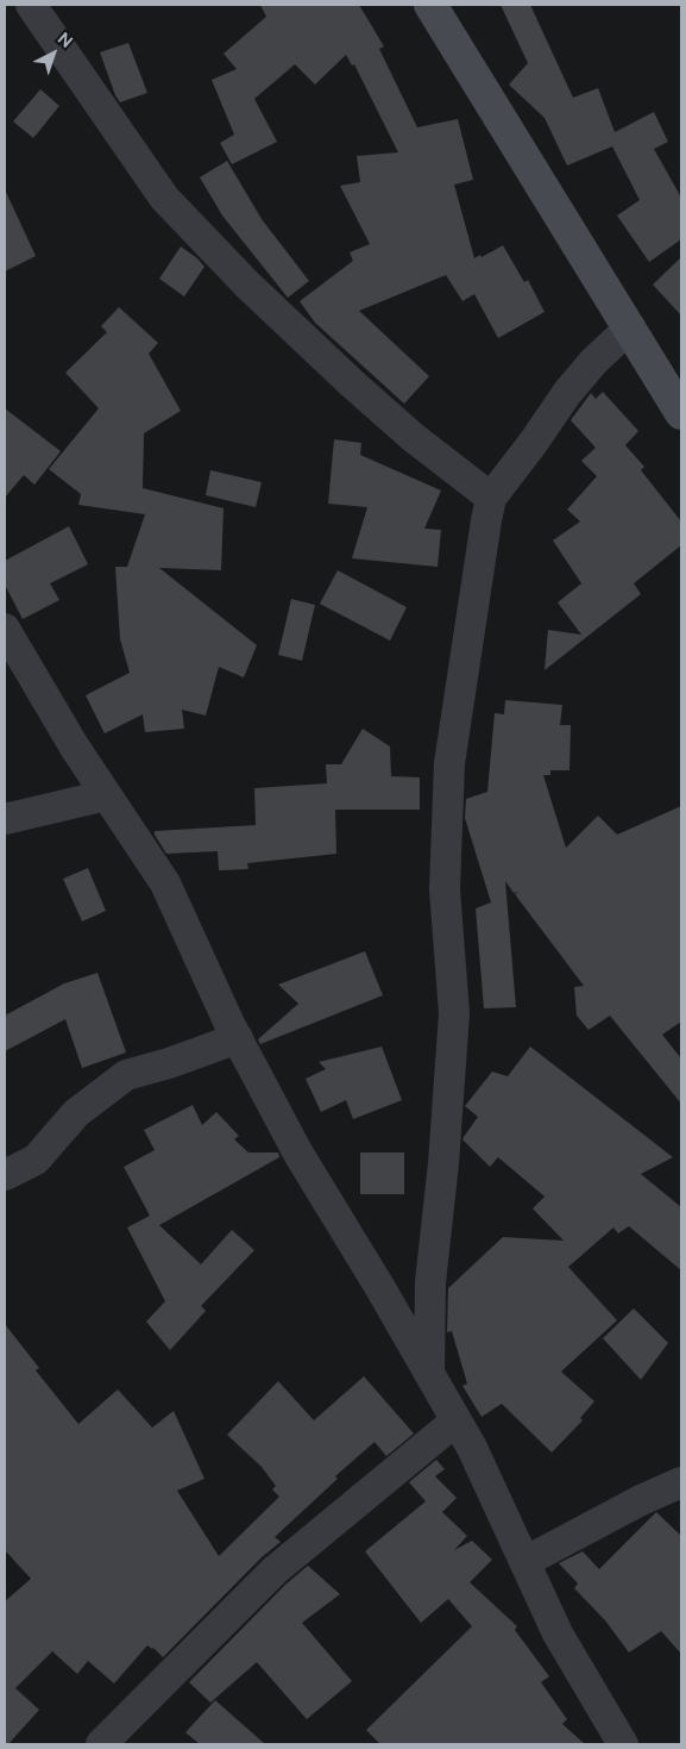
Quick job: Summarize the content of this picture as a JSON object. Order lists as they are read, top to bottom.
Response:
{
  "north": "top right"
}
